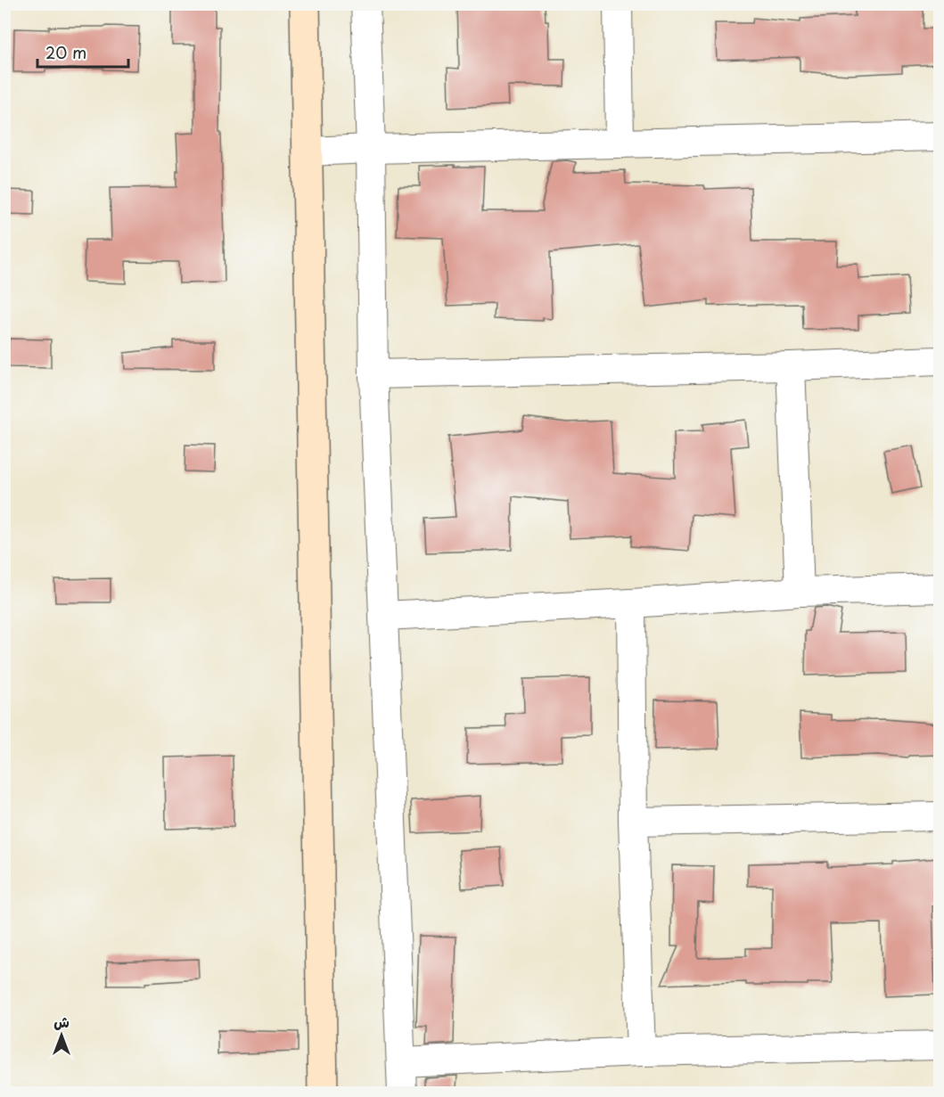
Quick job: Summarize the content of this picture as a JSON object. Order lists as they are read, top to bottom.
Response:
{
  "scale_bar": "20 m",
  "north": "top"
}
